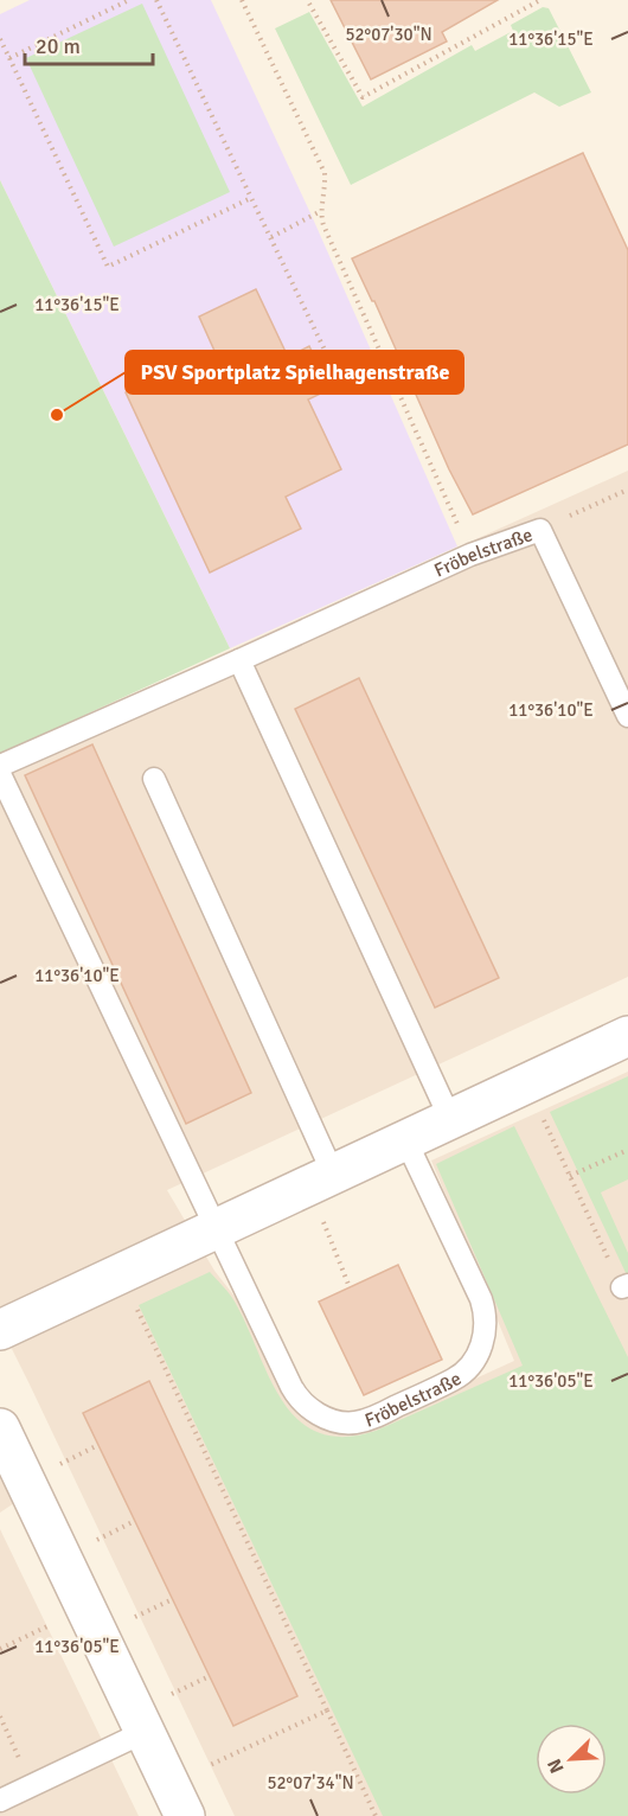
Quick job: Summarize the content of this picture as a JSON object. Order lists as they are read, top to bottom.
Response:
{
  "streets": {
    "lane": ["Fröbelstraße"]
  },
  "places": ["PSV Sportplatz Spielhagenstraße"],
  "scale_bar": "20 m",
  "north": "bottom left",
  "coordinates": [
    "52°07'30\"N",
    "11°36'15\"E",
    "11°36'10\"E",
    "11°36'05\"E",
    "52°07'34\"N"
  ]
}
